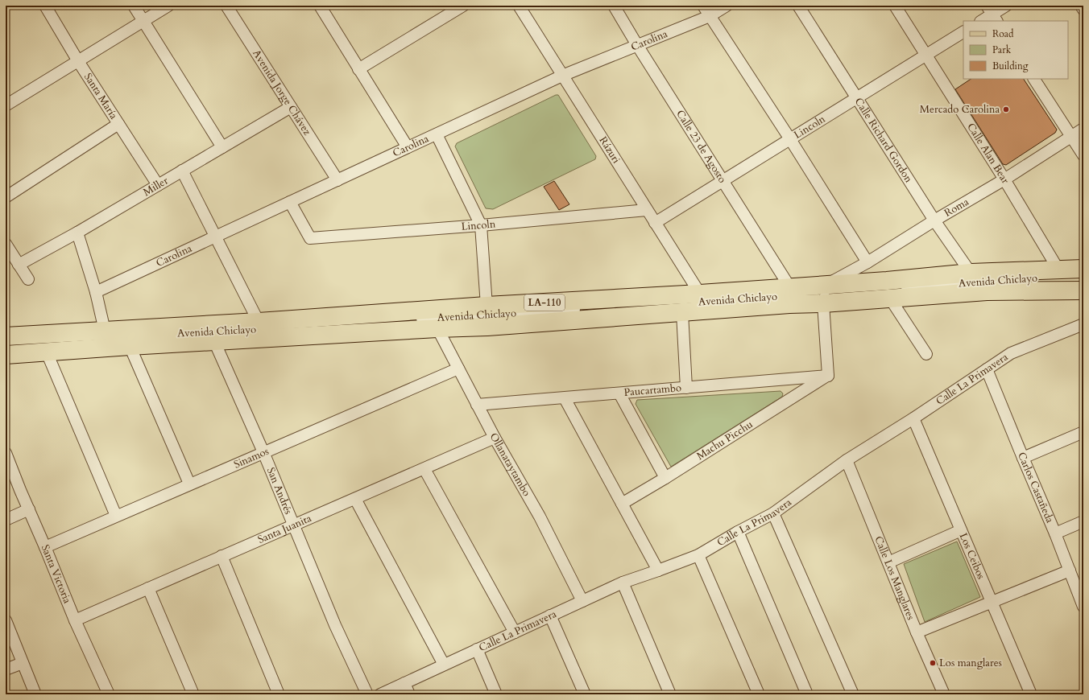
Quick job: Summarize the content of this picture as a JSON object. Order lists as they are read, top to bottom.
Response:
{
  "streets": {
    "main road": ["Avenida Chiclayo", "LA-110"],
    "street": [
      "Carolina",
      "Avenida Jorge Chávez",
      "Santa María",
      "Lincoln",
      "Calle Richard Gordon",
      "Calle 23 de Agosto",
      "Rázuri",
      "Calle Alan Bear",
      "Miller",
      "Roma",
      "Calle La Primavera",
      "Paucartambo",
      "Machu Picchu",
      "Sinamos",
      "Ollanataytambo",
      "Carlos Castañeda",
      "San Andrés",
      "Santa Juanita",
      "Los Ceibos",
      "Santa Victoria",
      "Calle Los Manglares"
    ]
  },
  "crossings": [
    ["Carolina", "Avenida Jorge Chávez"],
    ["Carolina", "Lincoln"],
    ["Carolina", "Calle 23 de Agosto"],
    ["Carolina", "Rázuri"],
    ["Avenida Jorge Chávez", "Miller"],
    ["Santa María", "Miller"],
    ["Lincoln", "Calle Richard Gordon"],
    ["Lincoln", "Calle 23 de Agosto"],
    ["Lincoln", "Rázuri"],
    ["Lincoln", "Calle Alan Bear"],
    ["Calle Richard Gordon", "Roma"],
    ["Calle Richard Gordon", "Avenida Chiclayo"],
    ["Calle 23 de Agosto", "Avenida Chiclayo"],
    ["Rázuri", "Avenida Chiclayo"],
    ["Calle Alan Bear", "Roma"],
    ["Calle Alan Bear", "Avenida Chiclayo"],
    ["Roma", "Avenida Chiclayo"],
    ["Avenida Chiclayo", "Ollanataytambo"],
    ["Avenida Chiclayo", "San Andrés"],
    ["Calle La Primavera", "Ollanataytambo"],
    ["Calle La Primavera", "Carlos Castañeda"],
    ["Calle La Primavera", "Los Ceibos"],
    ["Calle La Primavera", "Calle Los Manglares"],
    ["Paucartambo", "Machu Picchu"],
    ["Paucartambo", "Ollanataytambo"],
    ["Sinamos", "Ollanataytambo"],
    ["Sinamos", "San Andrés"],
    ["Sinamos", "Santa Victoria"],
    ["Ollanataytambo", "Santa Juanita"],
    ["San Andrés", "Santa Juanita"],
    ["Santa Juanita", "Santa Victoria"]
  ],
  "places": ["Mercado Carolina", "Los manglares"],
  "legend": ["Road", "Park", "Building"]
}
